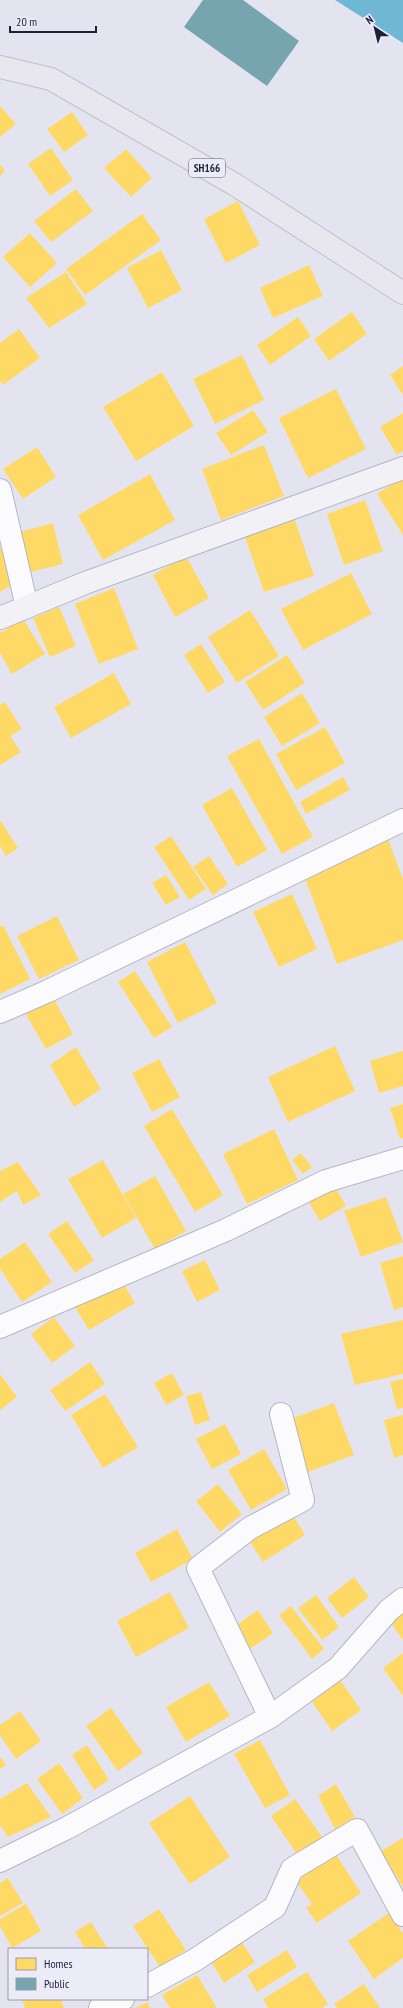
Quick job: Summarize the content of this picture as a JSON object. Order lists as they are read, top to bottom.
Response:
{
  "streets": {
    "main road": ["SH166"]
  },
  "legend": ["Homes", "Public"],
  "scale_bar": "20 m",
  "north": "top left"
}
